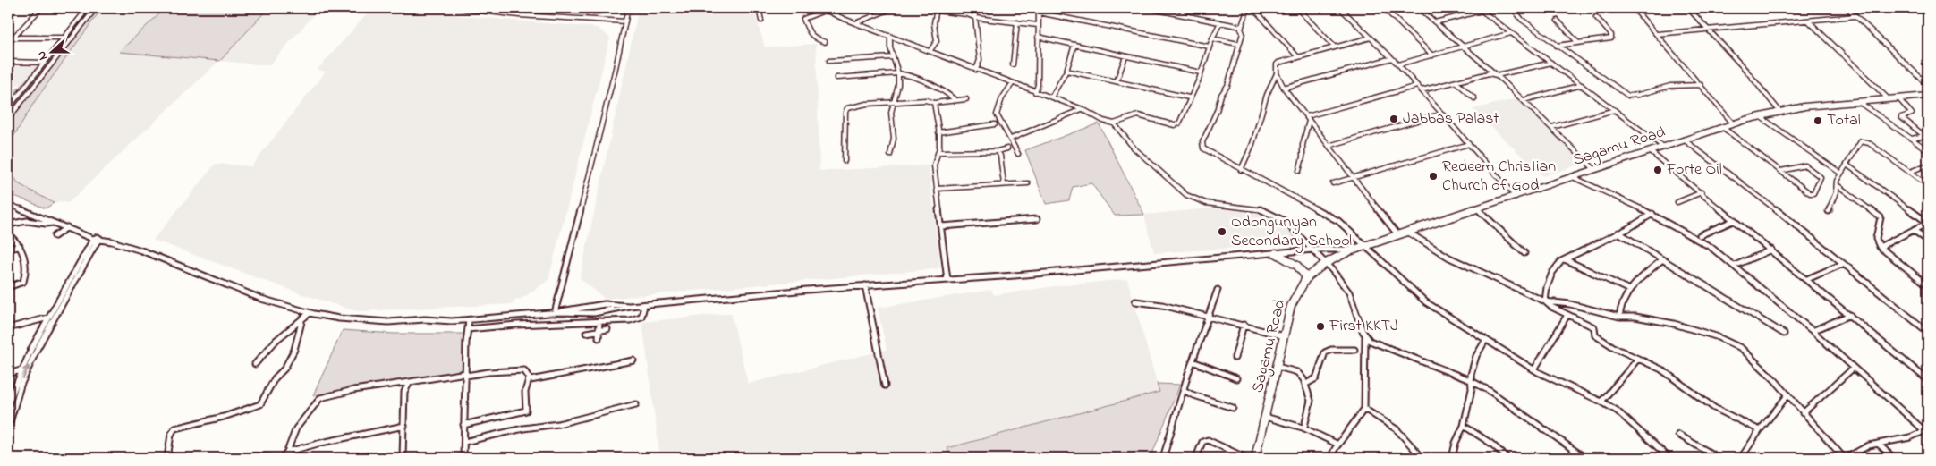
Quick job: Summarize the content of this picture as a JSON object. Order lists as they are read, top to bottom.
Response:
{
  "streets": {
    "highway": ["Sagamu Road"]
  },
  "places": [
    "Jabbas Palast",
    "Total",
    "Forte Oil",
    "Redeem Christian Church of God",
    "Odongunyan Secondary School",
    "First KKTJ"
  ],
  "north": "left"
}
